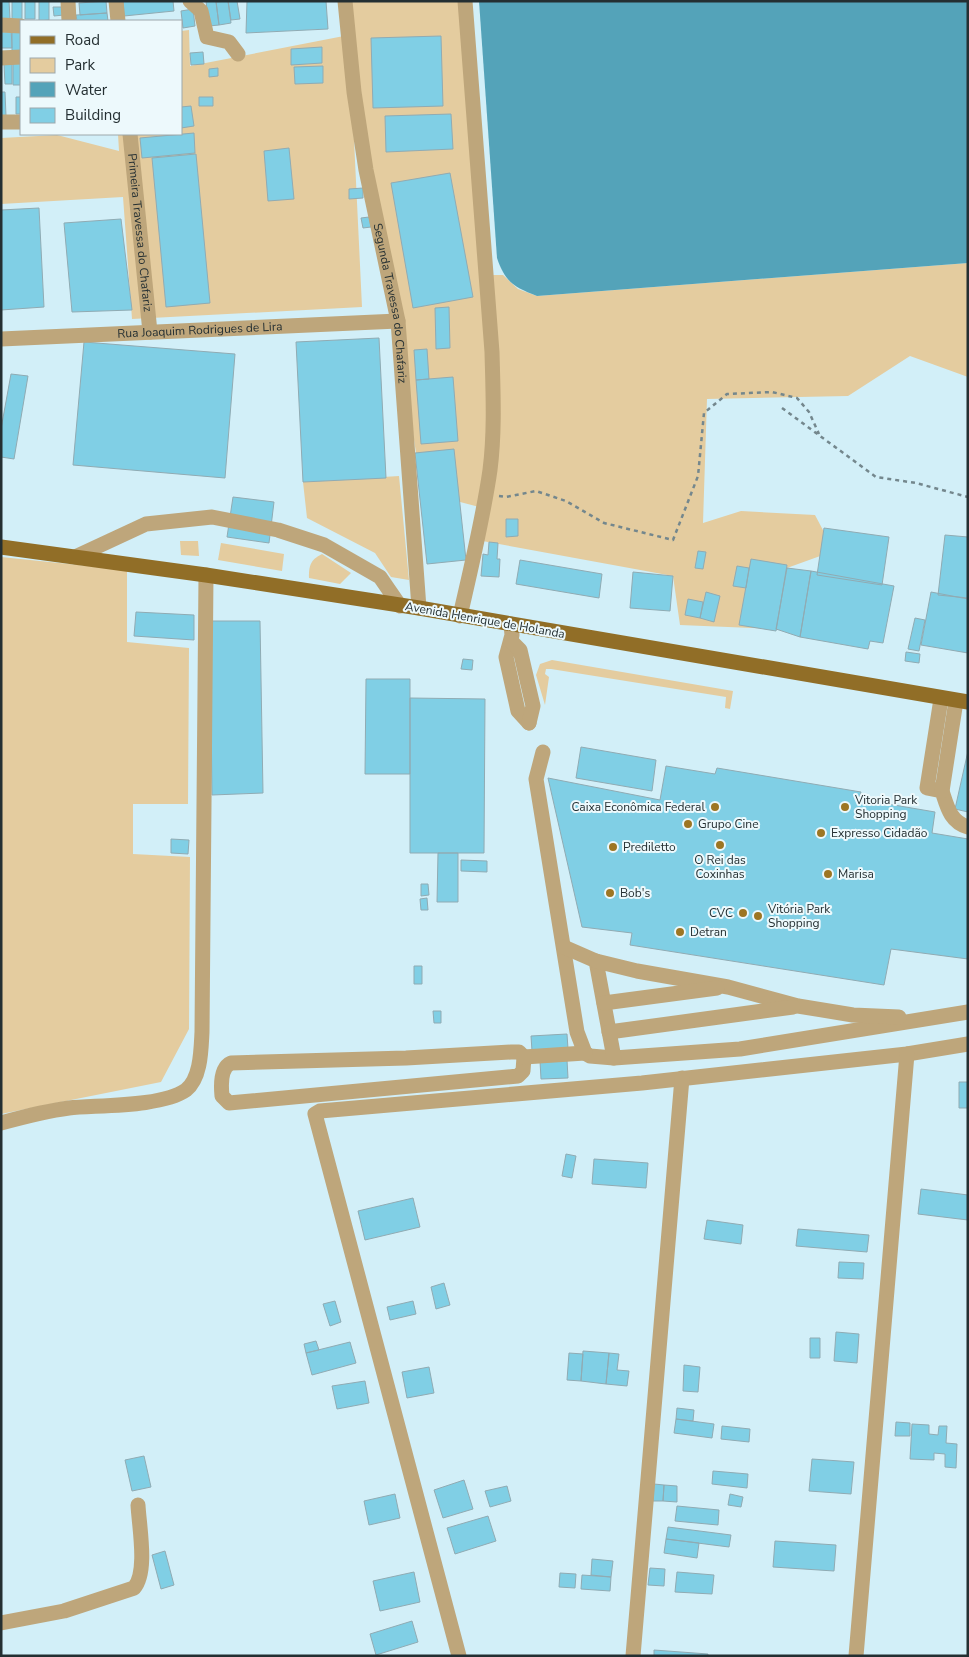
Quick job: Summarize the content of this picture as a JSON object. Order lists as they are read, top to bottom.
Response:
{
  "streets": {
    "main road": ["Avenida Henrique de Holanda"],
    "street": ["Primeira Travessa do Chafariz", "Segunda Travessa do Chafariz", "Rua Joaquim Rodrigues de Lira"]
  },
  "crossings": [
    ["Primeira Travessa do Chafariz", "Rua Joaquim Rodrigues de Lira"],
    ["Segunda Travessa do Chafariz", "Rua Joaquim Rodrigues de Lira"],
    ["Segunda Travessa do Chafariz", "Avenida Henrique de Holanda"]
  ],
  "places": [
    "Caixa Econômica Federal",
    "Vitoria Park Shopping",
    "Grupo Cine",
    "Expresso Cidadão",
    "O Rei das Coxinhas",
    "Prediletto",
    "Marisa",
    "Bob's",
    "CVC",
    "Vitória Park Shopping",
    "Detran"
  ],
  "legend": [
    "Road",
    "Park",
    "Water",
    "Building"
  ]
}
